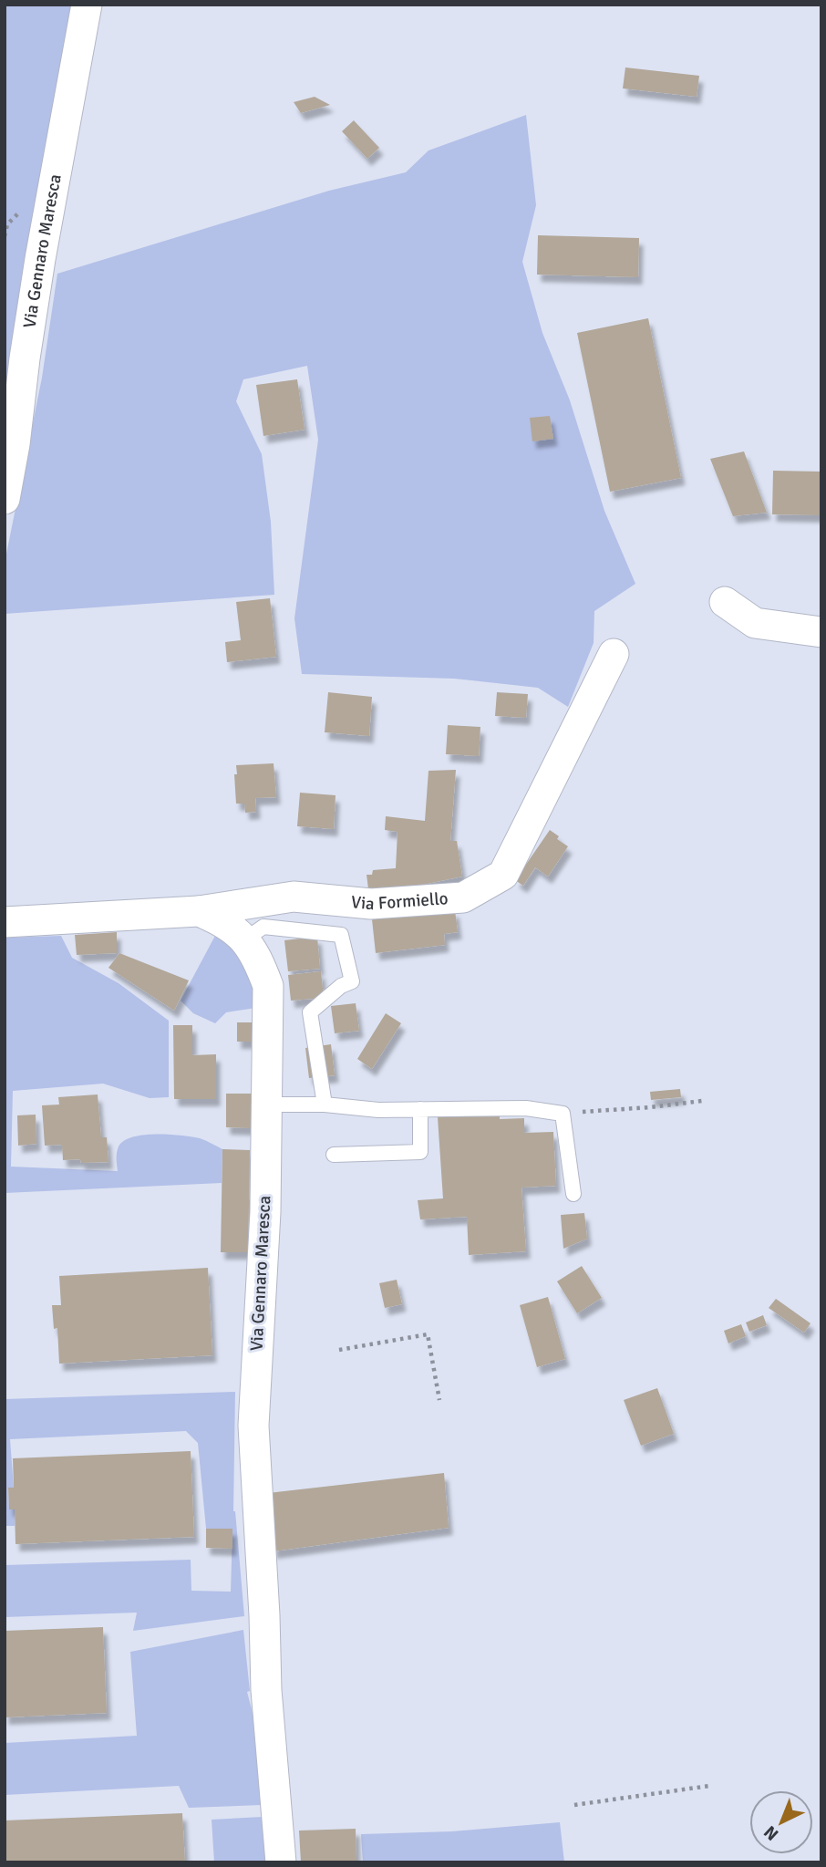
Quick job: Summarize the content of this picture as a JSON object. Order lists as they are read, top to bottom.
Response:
{
  "streets": {
    "street": ["Via Gennaro Maresca", "Via Formiello"]
  },
  "crossings": [
    ["Via Gennaro Maresca", "Via Formiello"]
  ],
  "north": "bottom left"
}
